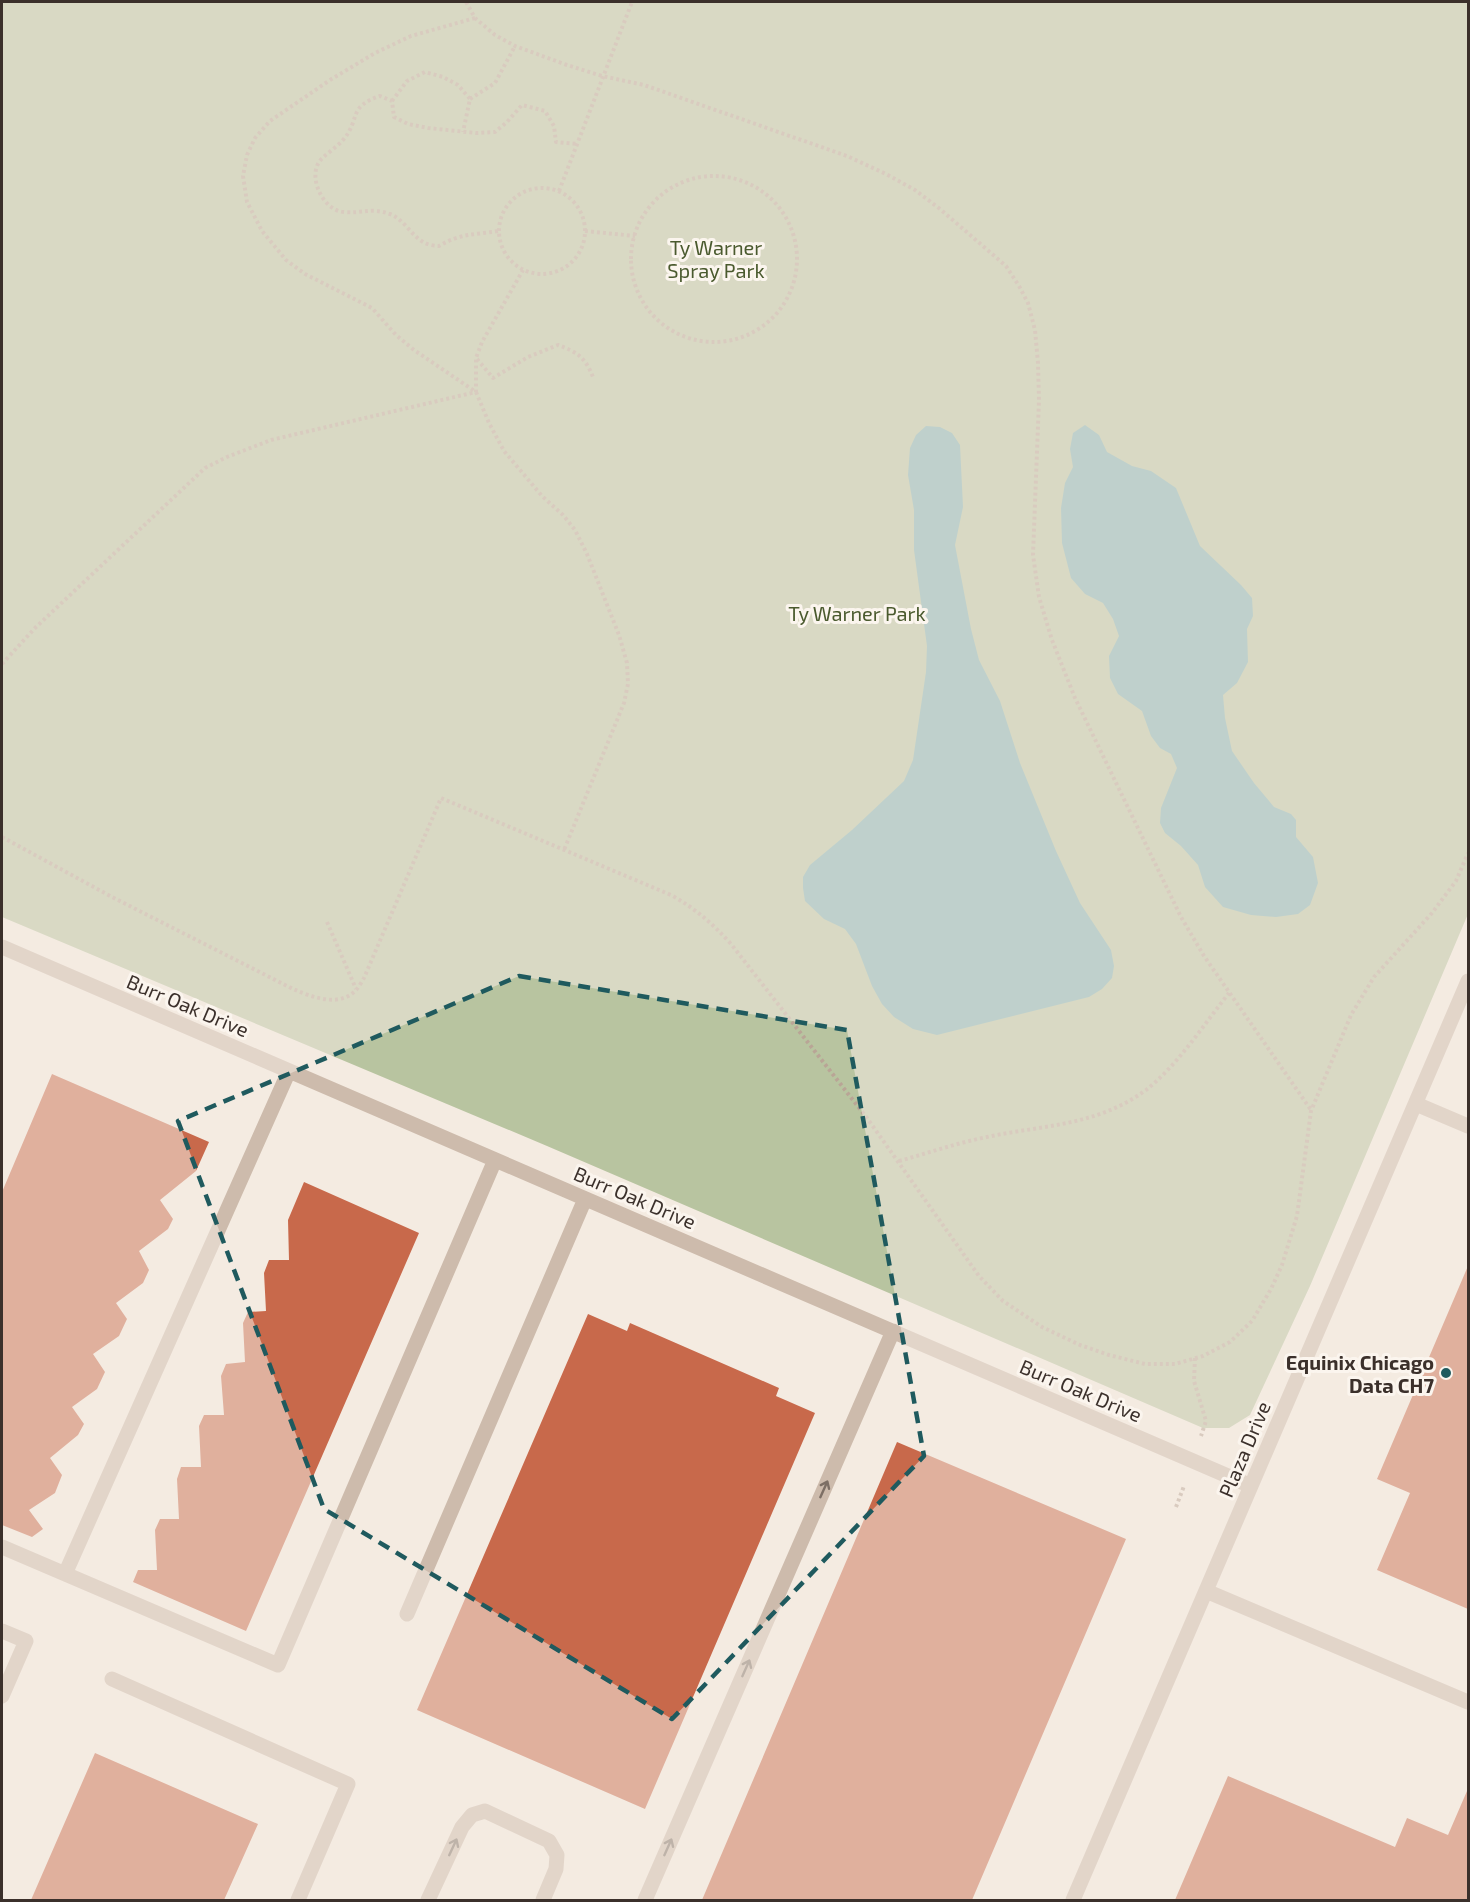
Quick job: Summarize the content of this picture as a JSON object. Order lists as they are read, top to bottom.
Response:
{
  "streets": {
    "street": ["Burr Oak Drive", "Plaza Drive"]
  },
  "crossings": [
    ["Burr Oak Drive", "Plaza Drive"]
  ],
  "parks": ["Ty Warner Spray Park", "Ty Warner Park"],
  "places": ["Equinix Chicago Data CH7"]
}
